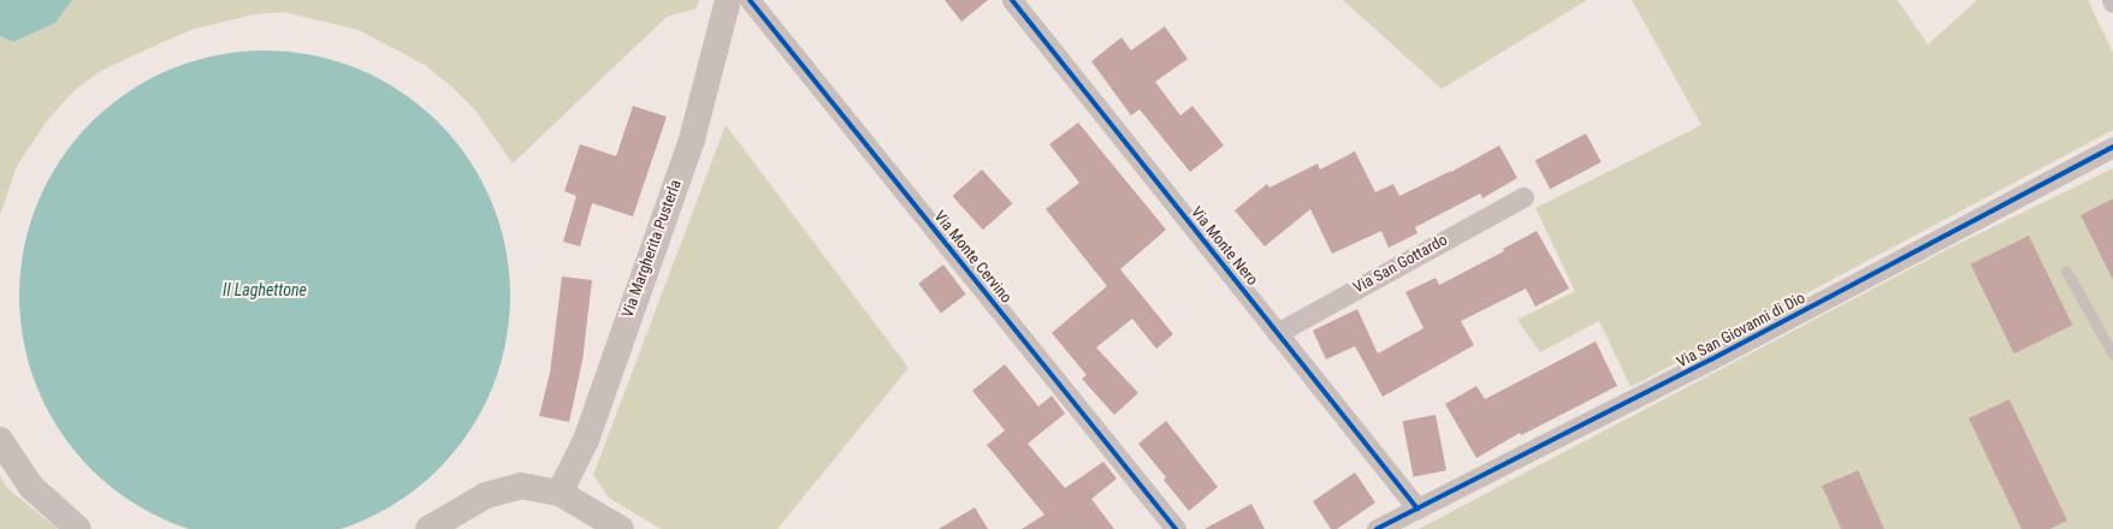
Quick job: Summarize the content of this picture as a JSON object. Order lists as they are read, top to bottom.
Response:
{
  "streets": {
    "street": [
      "Via Monte Nero",
      "Via Margherita Pusterla",
      "Via Monte Cervino",
      "Via San Gottardo",
      "Via San Giovanni di Dio"
    ]
  },
  "crossings": [
    ["Via Monte Nero", "Via San Gottardo"],
    ["Via Monte Nero", "Via San Giovanni di Dio"]
  ],
  "water": ["Il Laghettone"]
}
